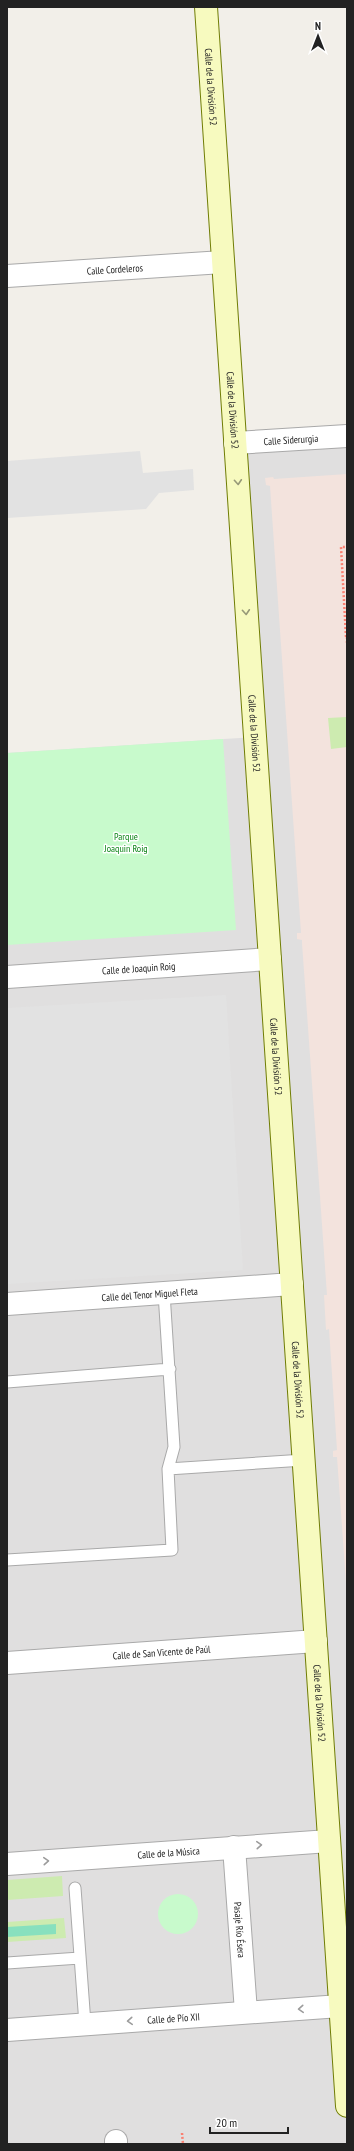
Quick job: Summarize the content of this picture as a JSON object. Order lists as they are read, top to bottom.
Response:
{
  "streets": {
    "main road": ["Calle de la División 52"],
    "street": [
      "Calle Cordeleros",
      "Calle Siderurgia",
      "Calle de Joaquin Roig",
      "Calle del Tenor Miguel Fleta",
      "Calle de San Vicente de Paúl",
      "Calle de la Música",
      "Pasaje Río Ésera",
      "Calle de Pío XII"
    ]
  },
  "crossings": [
    ["Calle de la División 52", "Calle Cordeleros"],
    ["Calle de la División 52", "Calle Siderurgia"],
    ["Calle de la División 52", "Calle de Joaquin Roig"],
    ["Calle de la División 52", "Calle del Tenor Miguel Fleta"],
    ["Calle de la División 52", "Calle de San Vicente de Paúl"],
    ["Calle de la División 52", "Calle de la Música"],
    ["Calle de la División 52", "Calle de Pío XII"],
    ["Calle de la Música", "Pasaje Río Ésera"],
    ["Pasaje Río Ésera", "Calle de Pío XII"]
  ],
  "one_way": ["Calle de la Música", "Calle de Pío XII"],
  "parks": ["Parque Joaquin Roig"],
  "scale_bar": "20 m",
  "north": "top"
}
